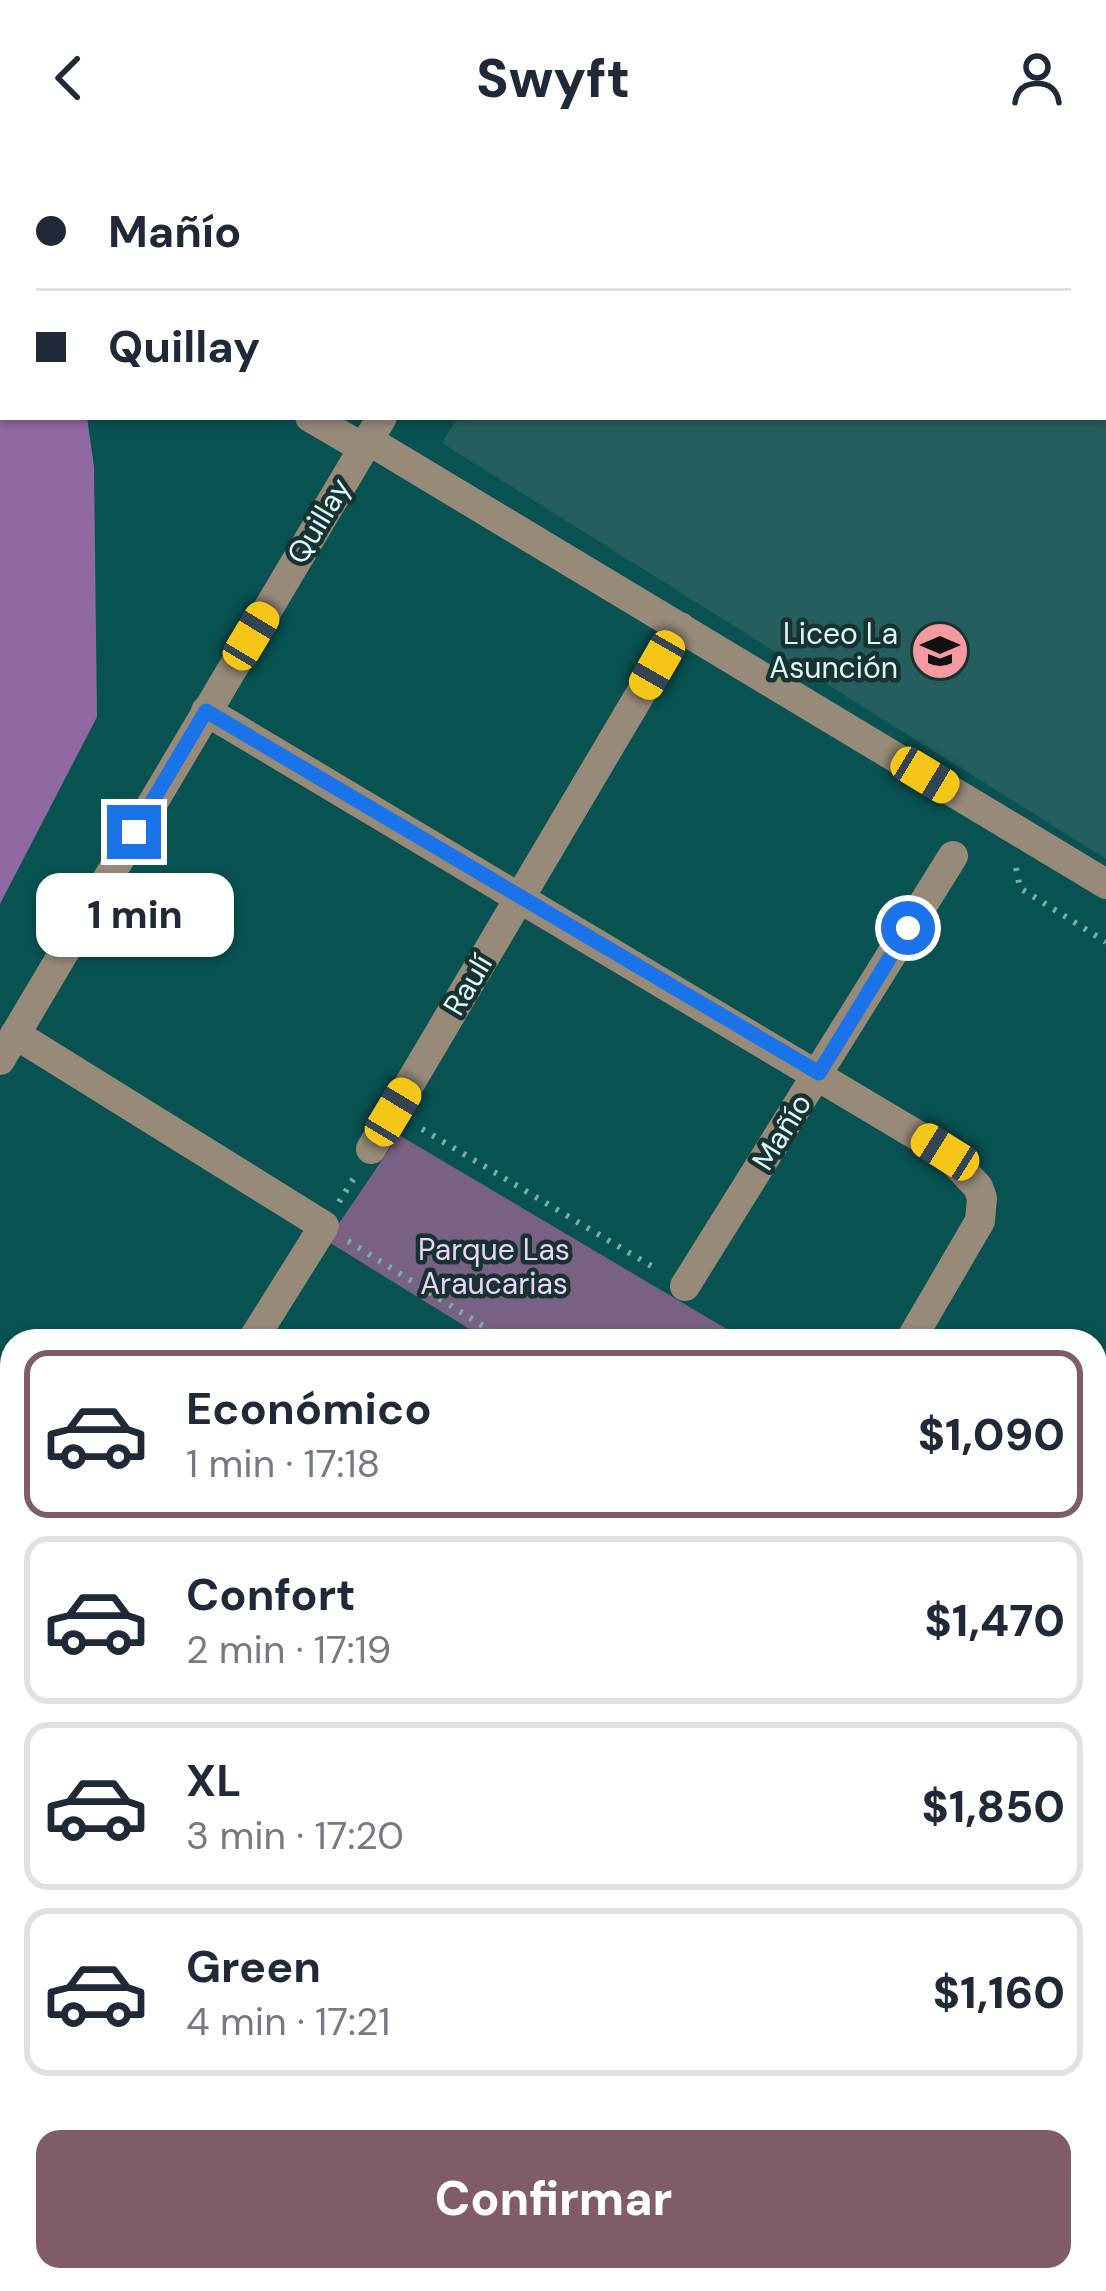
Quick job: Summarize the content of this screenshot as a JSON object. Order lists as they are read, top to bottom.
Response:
{
  "streets": {
    "street": ["Quillay", "Raulí", "Mañío"]
  },
  "parks": ["Parque Las Araucarias"],
  "places": {
    "school or university": ["Liceo La Asunción"]
  },
  "page": {
    "header": "Swyft",
    "banner": ["Mañío", "Quillay"],
    "bubble": "1 min",
    "list": [
      {
        "name": "Económico",
        "note": "1 min · 17:18",
        "value": "$1,090"
      },
      {
        "name": "Confort",
        "note": "2 min · 17:19",
        "value": "$1,470"
      },
      {
        "name": "XL",
        "note": "3 min · 17:20",
        "value": "$1,850"
      },
      {
        "name": "Green",
        "note": "4 min · 17:21",
        "value": "$1,160"
      }
    ],
    "buttons": "Confirmar"
  }
}
